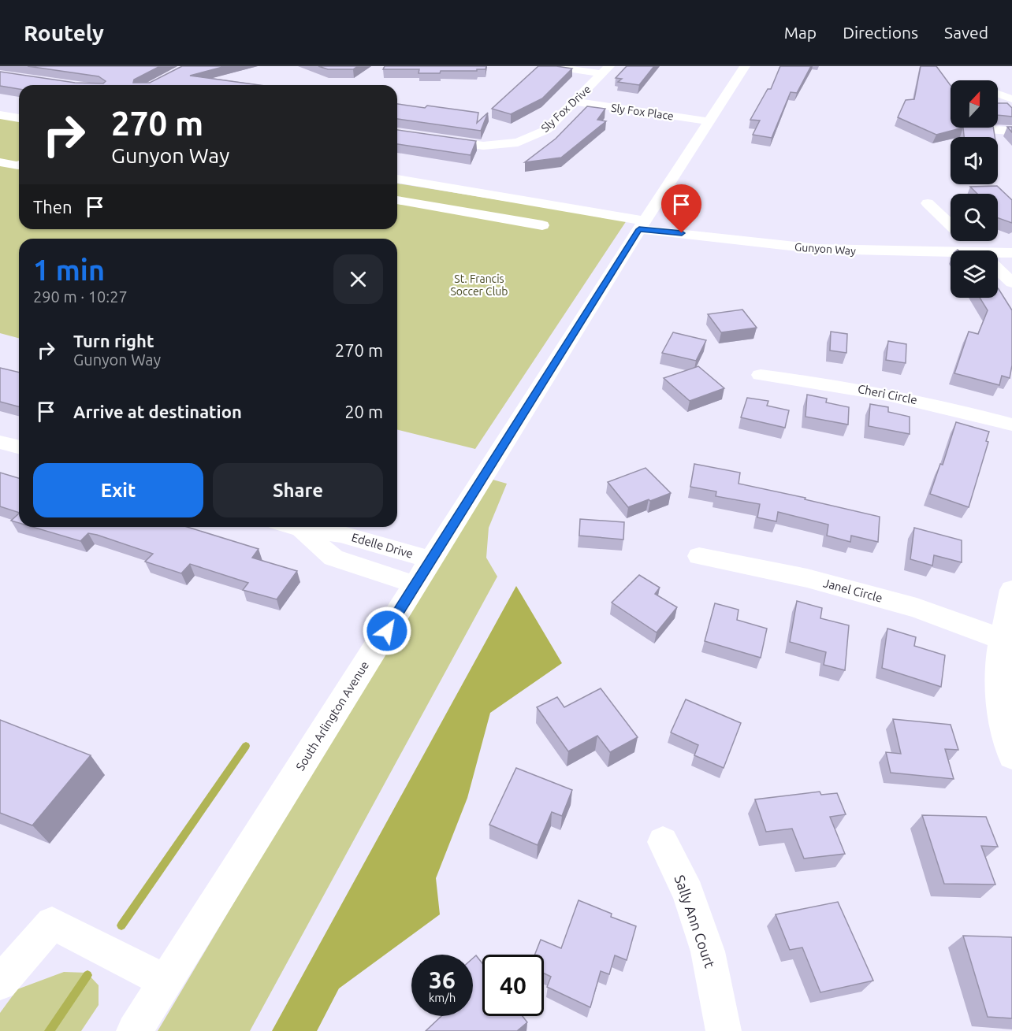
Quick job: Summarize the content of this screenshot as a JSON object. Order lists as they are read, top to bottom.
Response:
{
  "streets": {
    "street": [
      "Sly Fox Drive",
      "Sly Fox Place",
      "Gunyon Way",
      "Cheri Circle",
      "Edelle Drive",
      "Janel Circle",
      "South Arlington Avenue",
      "Sally Ann Court"
    ]
  },
  "crossings": [
    ["Sly Fox Drive", "Sly Fox Place"],
    ["Sly Fox Place", "South Arlington Avenue"],
    ["Gunyon Way", "South Arlington Avenue"],
    ["Edelle Drive", "South Arlington Avenue"]
  ],
  "parks": ["St. Francis Soccer Club"],
  "north": "top",
  "page": {
    "header": "Routely",
    "nav": ["Map", "Directions", "Saved"],
    "turn": ["270 m", "Gunyon Way"],
    "then": "Then",
    "heading": ["1 min", "290 m · 10:27"],
    "list": [
      {
        "name": "Turn right",
        "note": "Gunyon Way",
        "value": "270 m"
      },
      {
        "name": "Arrive at destination",
        "value": "20 m"
      }
    ],
    "buttons": ["Exit", "Share"],
    "speed": "36 km/h",
    "limit": "40"
  }
}
